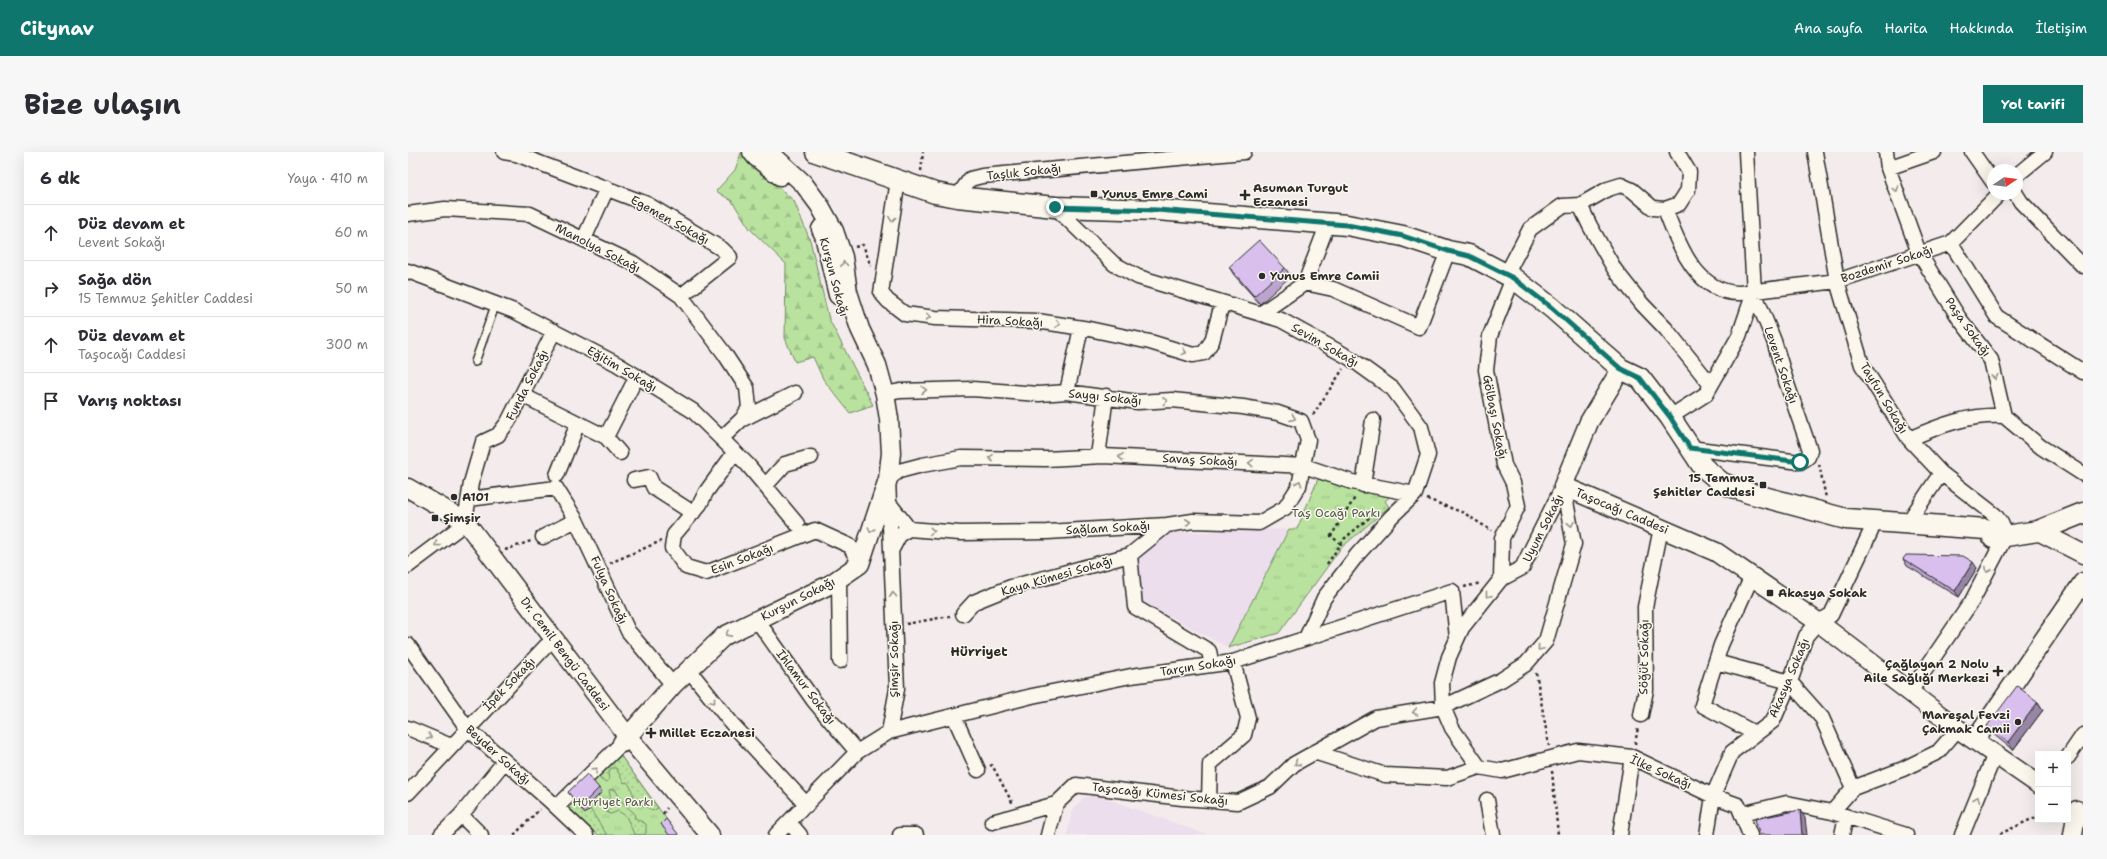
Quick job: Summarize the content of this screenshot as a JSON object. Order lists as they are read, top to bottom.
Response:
{
  "streets": {
    "street": [
      "Taşlık Sokağı",
      "Egemen Sokağı",
      "Manolya Sokağı",
      "Bozdemir Sokağı",
      "Kurşun Sokağı",
      "Hira Sokağı",
      "Paşa Sokağı",
      "Sevim Sokağı",
      "Levent Sokağı",
      "Eğitim Sokağı",
      "Funda Sokağı",
      "Saygı Sokağı",
      "Tayfun Sokağı",
      "Gölbaşı Sokağı",
      "Savaş Sokağı",
      "Taşocağı Caddesi",
      "Sağlam Sokağı",
      "Uyum Sokağı",
      "Esin Sokağı",
      "Kaya Kümesi Sokağı",
      "Fulya Sokağı",
      "Dr. Cemil Bengü Caddesi",
      "Söğüt Sokağı",
      "Şimşir Sokağı",
      "Tarçın Sokağı",
      "Akasya Sokağı",
      "İpek Sokağı",
      "Ihlamur Sokağı",
      "Beyder Sokağı",
      "İlke Sokağı",
      "Taşocağı Kümesi Sokağı"
    ]
  },
  "crossings": [
    ["Egemen Sokağı", "Manolya Sokağı"],
    ["Manolya Sokağı", "Eğitim Sokağı"],
    ["Bozdemir Sokağı", "Paşa Sokağı"],
    ["Bozdemir Sokağı", "Levent Sokağı"],
    ["Bozdemir Sokağı", "Tayfun Sokağı"],
    ["Kurşun Sokağı", "Saygı Sokağı"],
    ["Kurşun Sokağı", "Savaş Sokağı"],
    ["Kurşun Sokağı", "Esin Sokağı"],
    ["Kurşun Sokağı", "Fulya Sokağı"],
    ["Kurşun Sokağı", "Dr. Cemil Bengü Caddesi"],
    ["Kurşun Sokağı", "Şimşir Sokağı"],
    ["Kurşun Sokağı", "Ihlamur Sokağı"],
    ["Hira Sokağı", "Sevim Sokağı"],
    ["Sevim Sokağı", "Savaş Sokağı"],
    ["Sevim Sokağı", "Tarçın Sokağı"],
    ["Eğitim Sokağı", "Funda Sokağı"],
    ["Funda Sokağı", "Dr. Cemil Bengü Caddesi"],
    ["Gölbaşı Sokağı", "Uyum Sokağı"],
    ["Savaş Sokağı", "Sağlam Sokağı"],
    ["Savaş Sokağı", "Şimşir Sokağı"],
    ["Taşocağı Caddesi", "Uyum Sokağı"],
    ["Taşocağı Caddesi", "Söğüt Sokağı"],
    ["Taşocağı Caddesi", "Akasya Sokağı"],
    ["Taşocağı Caddesi", "Taşocağı Kümesi Sokağı"],
    ["Uyum Sokağı", "Taşocağı Kümesi Sokağı"],
    ["Dr. Cemil Bengü Caddesi", "İpek Sokağı"],
    ["Şimşir Sokağı", "Tarçın Sokağı"],
    ["Akasya Sokağı", "İlke Sokağı"],
    ["İpek Sokağı", "Beyder Sokağı"]
  ],
  "one_way": [
    "Saygı Sokağı",
    "Savaş Sokağı",
    "Sağlam Sokağı",
    "Taşocağı Kümesi Sokağı"
  ],
  "districts": ["Hürriyet"],
  "parks": ["Taş Ocağı Parkı", "Hürriyet Parkı"],
  "places": {
    "transit": [
      "Yunus Emre Cami",
      "15 Temmuz Şehitler Caddesi",
      "Şimşir",
      "Akasya Sokak"
    ],
    "health": ["Asuman Turgut Eczanesi", "Çağlayan 2 Nolu Aile Sağlığı Merkezi", "Millet Eczanesi"],
    "other": ["Yunus Emre Camii", "A101", "Mareşal Fevzi Çakmak Camii"]
  },
  "north": "right",
  "page": {
    "header": "Citynav",
    "nav": [
      "Ana sayfa",
      "Harita",
      "Hakkında",
      "İletişim"
    ],
    "title": "Bize ulaşın",
    "buttons": "Yol tarifi",
    "heading": ["6 dk", "Yaya · 410 m"],
    "list": [
      ["Düz devam et", "Levent Sokağı", "60 m"],
      ["Sağa dön", "15 Temmuz Şehitler Caddesi", "50 m"],
      ["Düz devam et", "Taşocağı Caddesi", "300 m"],
      "Varış noktası"
    ],
    "map_buttons": ["+", "−"]
  }
}
